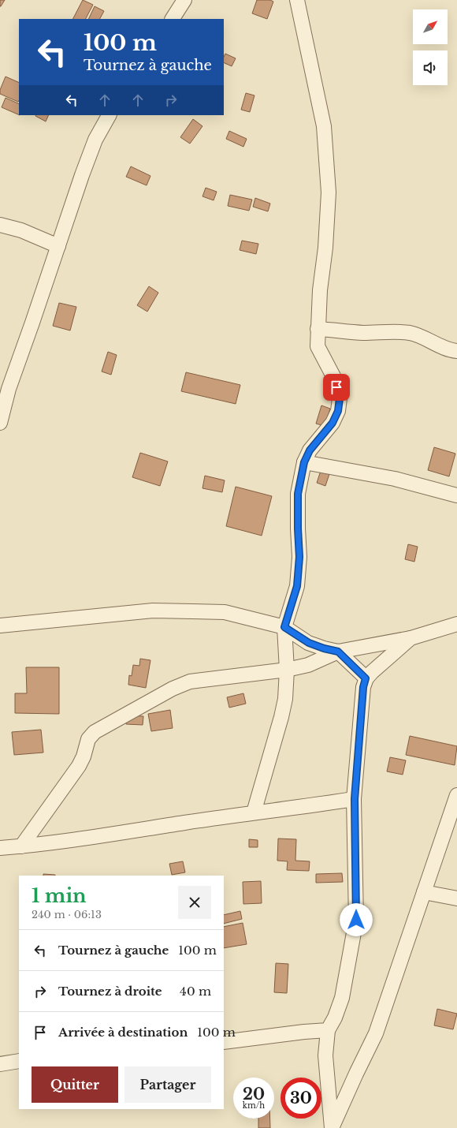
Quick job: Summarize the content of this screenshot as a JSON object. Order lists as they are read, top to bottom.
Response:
{
  "north": "top right",
  "page": {
    "turn": ["100 m", "Tournez à gauche"],
    "heading": ["1 min", "240 m · 06:13"],
    "list": [
      {
        "name": "Tournez à gauche",
        "value": "100 m"
      },
      {
        "name": "Tournez à droite",
        "value": "40 m"
      },
      {
        "name": "Arrivée à destination",
        "value": "100 m"
      }
    ],
    "buttons": ["Quitter", "Partager"],
    "speed": "20 km/h",
    "limit": "30"
  }
}
